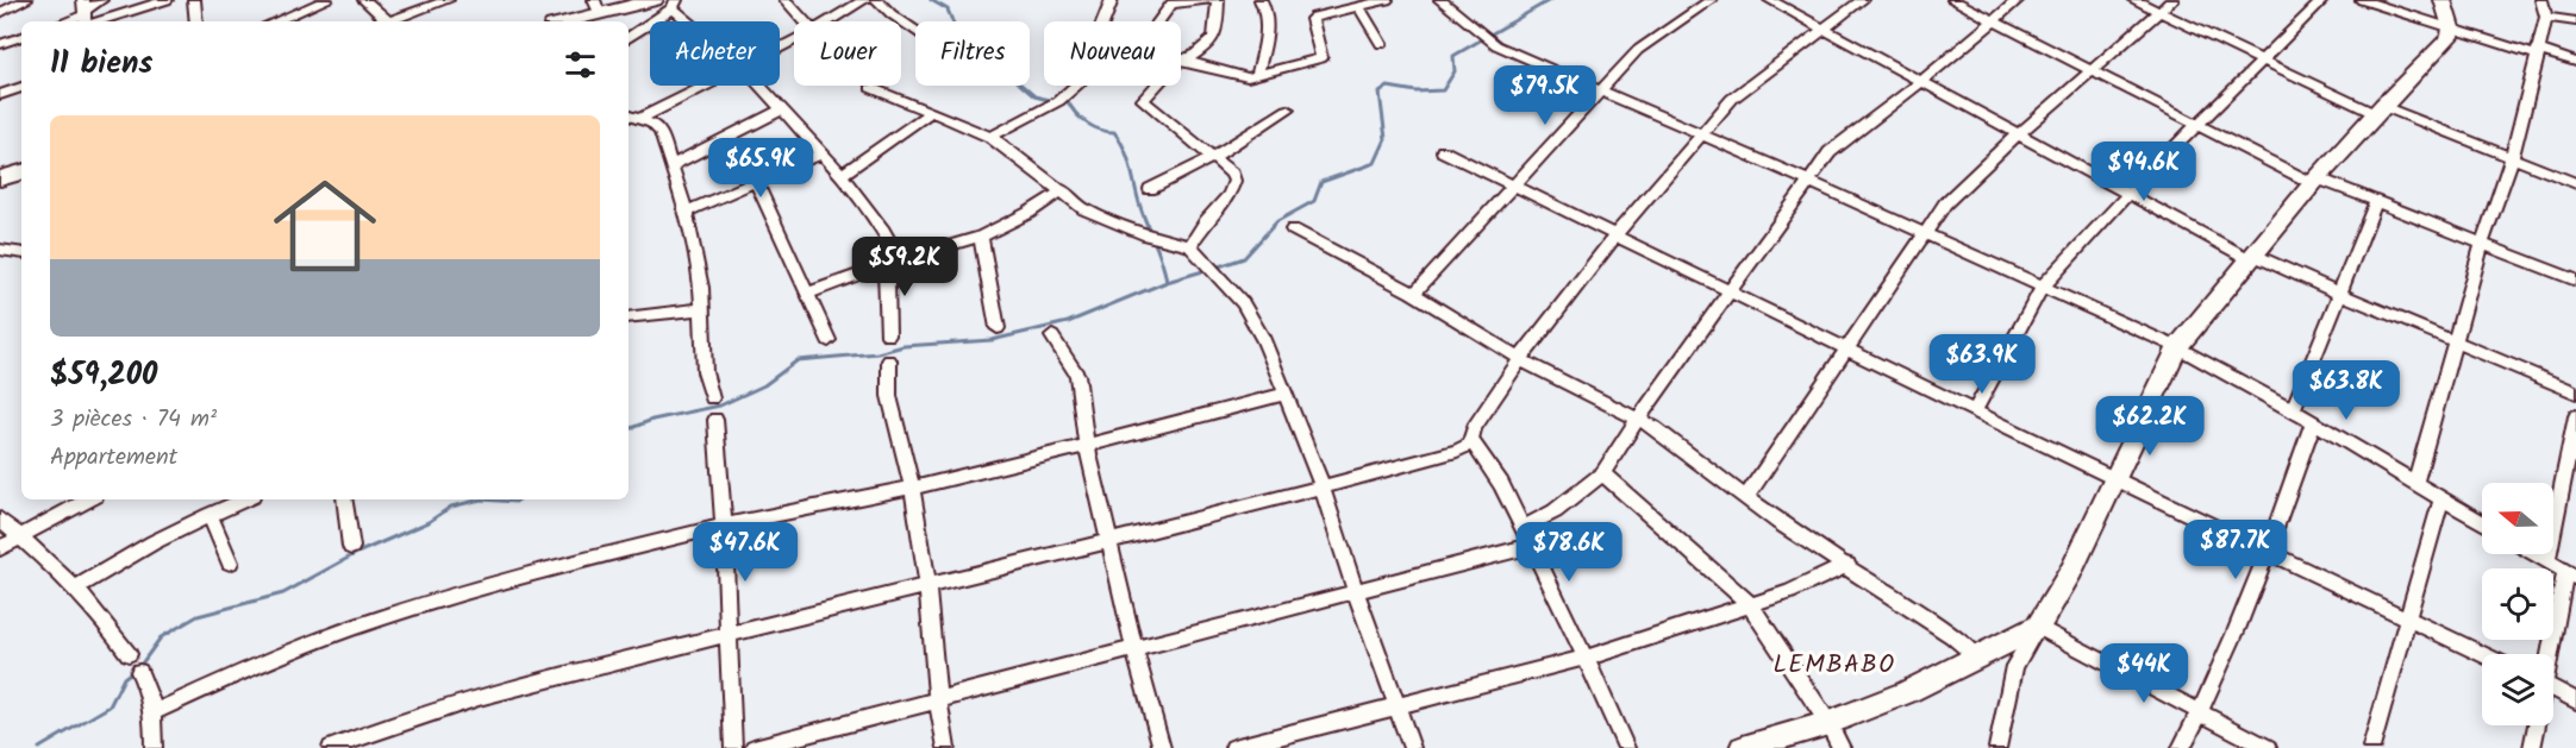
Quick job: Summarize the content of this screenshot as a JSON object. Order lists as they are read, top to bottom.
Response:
{
  "districts": ["LEMBABO"],
  "north": "left",
  "page": {
    "chip": [
      "Acheter",
      "Louer",
      "Filtres",
      "Nouveau"
    ],
    "heading": "11 biens",
    "price": [
      "$79.5K",
      "$65.9K",
      "$94.6K",
      "$59.2K",
      "$63.9K",
      "$63.8K",
      "$62.2K",
      "$87.7K",
      "$47.6K",
      "$78.6K",
      "$44K"
    ],
    "list": [
      {
        "name": "$59,200",
        "note": "3 pièces · 74 m² · Appartement"
      }
    ]
  }
}
